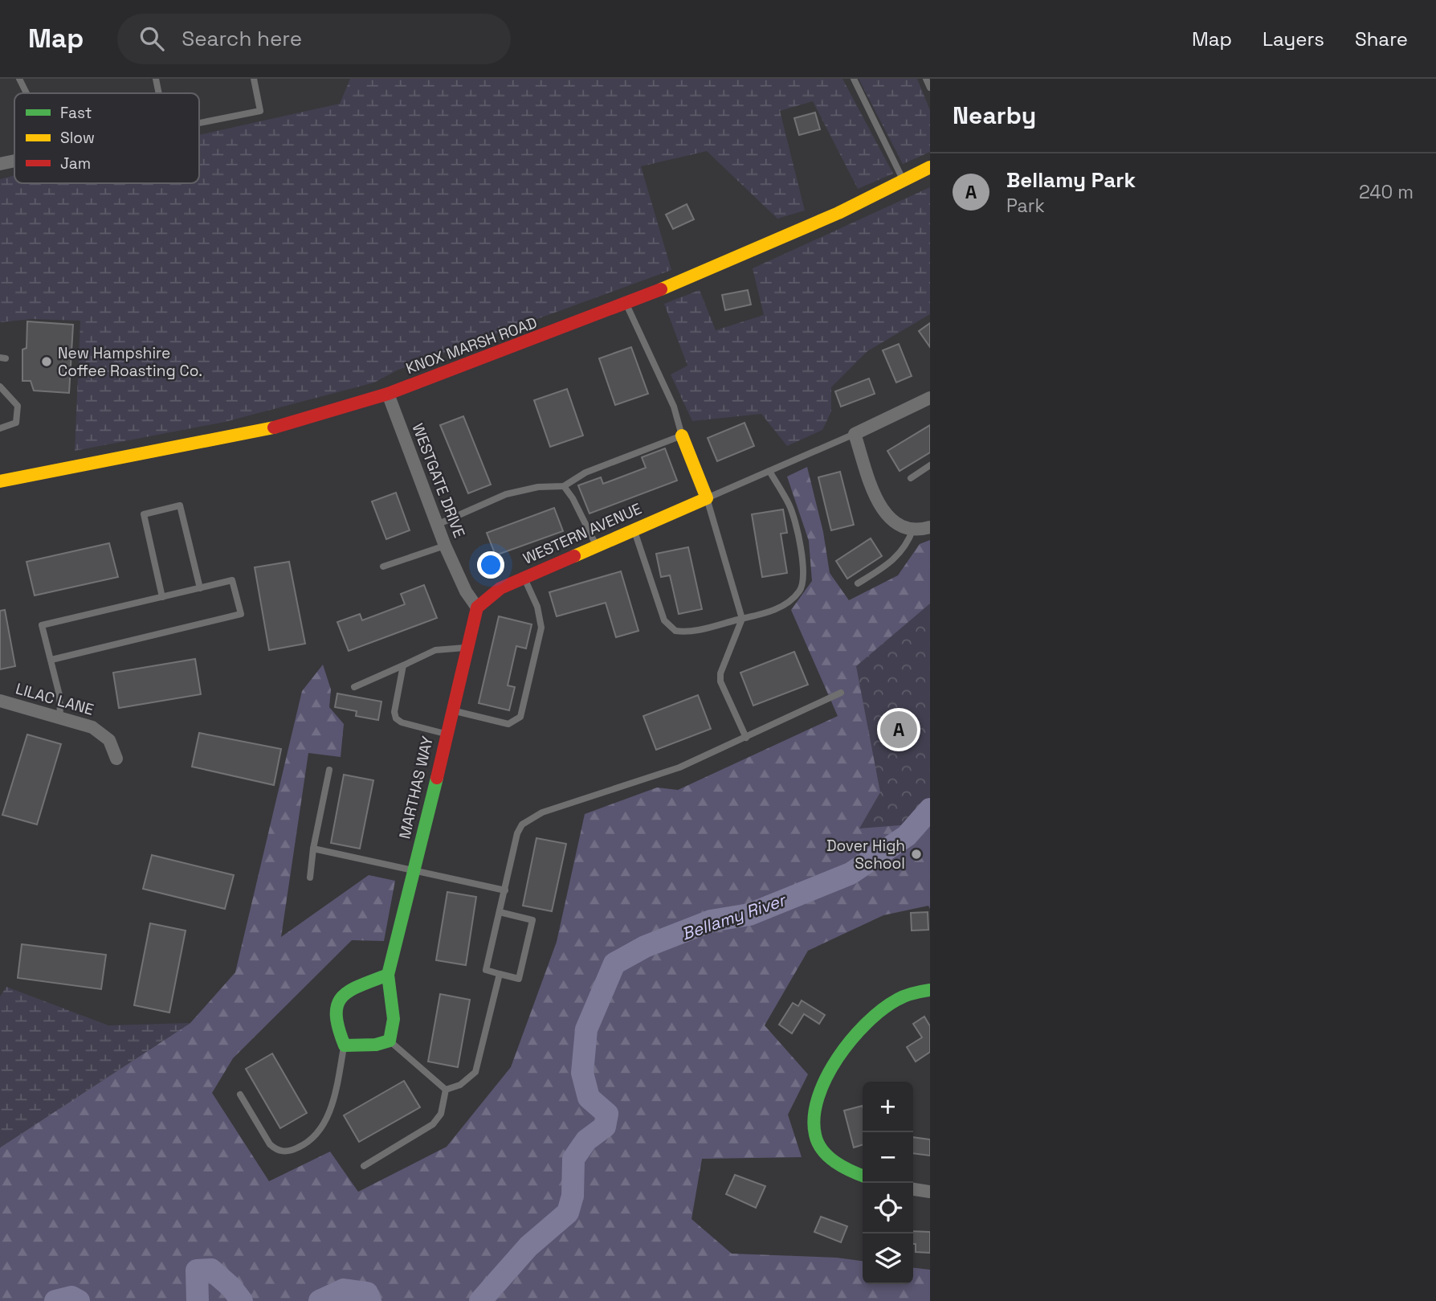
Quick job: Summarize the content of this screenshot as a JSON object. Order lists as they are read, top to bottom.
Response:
{
  "streets": {
    "street": [
      "KNOX MARSH ROAD",
      "WESTGATE DRIVE",
      "WESTERN AVENUE",
      "LILAC LANE",
      "MARTHAS WAY"
    ]
  },
  "crossings": [
    ["KNOX MARSH ROAD", "WESTGATE DRIVE"],
    ["WESTGATE DRIVE", "WESTERN AVENUE"],
    ["WESTGATE DRIVE", "MARTHAS WAY"],
    ["WESTERN AVENUE", "MARTHAS WAY"]
  ],
  "water": ["Bellamy River"],
  "places": ["New Hampshire Coffee Roasting Co.", "Dover High School"],
  "legend": ["Fast", "Slow", "Jam"],
  "page": {
    "header": "Map",
    "search": "Search here",
    "nav": ["Map", "Layers", "Share"],
    "heading": "Nearby",
    "list": [
      {
        "mark": "A",
        "name": "Bellamy Park",
        "note": "Park",
        "value": "240 m"
      }
    ],
    "pins": "A",
    "map_buttons": ["+", "−"]
  }
}
